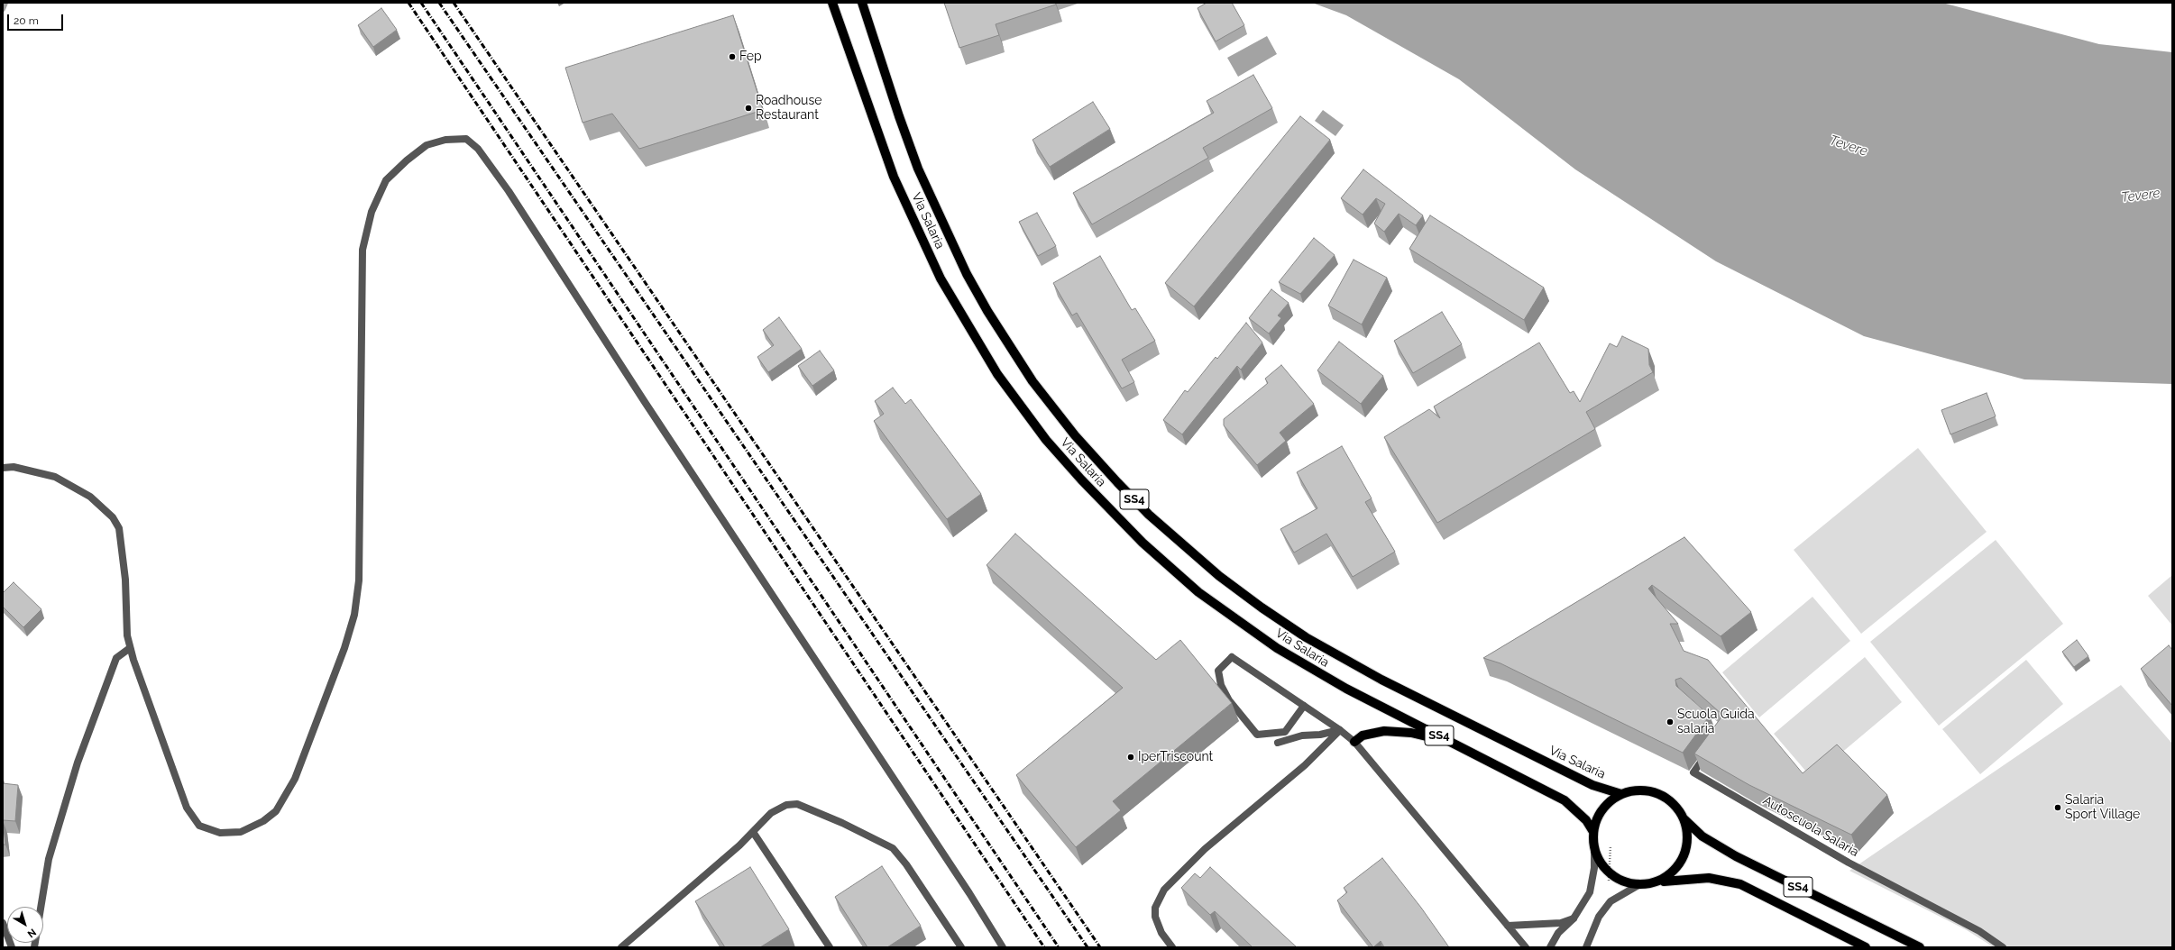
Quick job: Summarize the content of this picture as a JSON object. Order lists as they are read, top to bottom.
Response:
{
  "streets": {
    "main road": ["Via Salaria", "SS4"],
    "street": ["Autoscuola Salaria"]
  },
  "crossings": [
    ["Via Salaria", "SS4"]
  ],
  "water": ["Tevere"],
  "places": [
    "Fep",
    "Roadhouse Restaurant",
    "Scuola Guida salaria",
    "IperTriscount",
    "Salaria Sport Village"
  ],
  "scale_bar": "20 m",
  "north": "bottom right"
}
